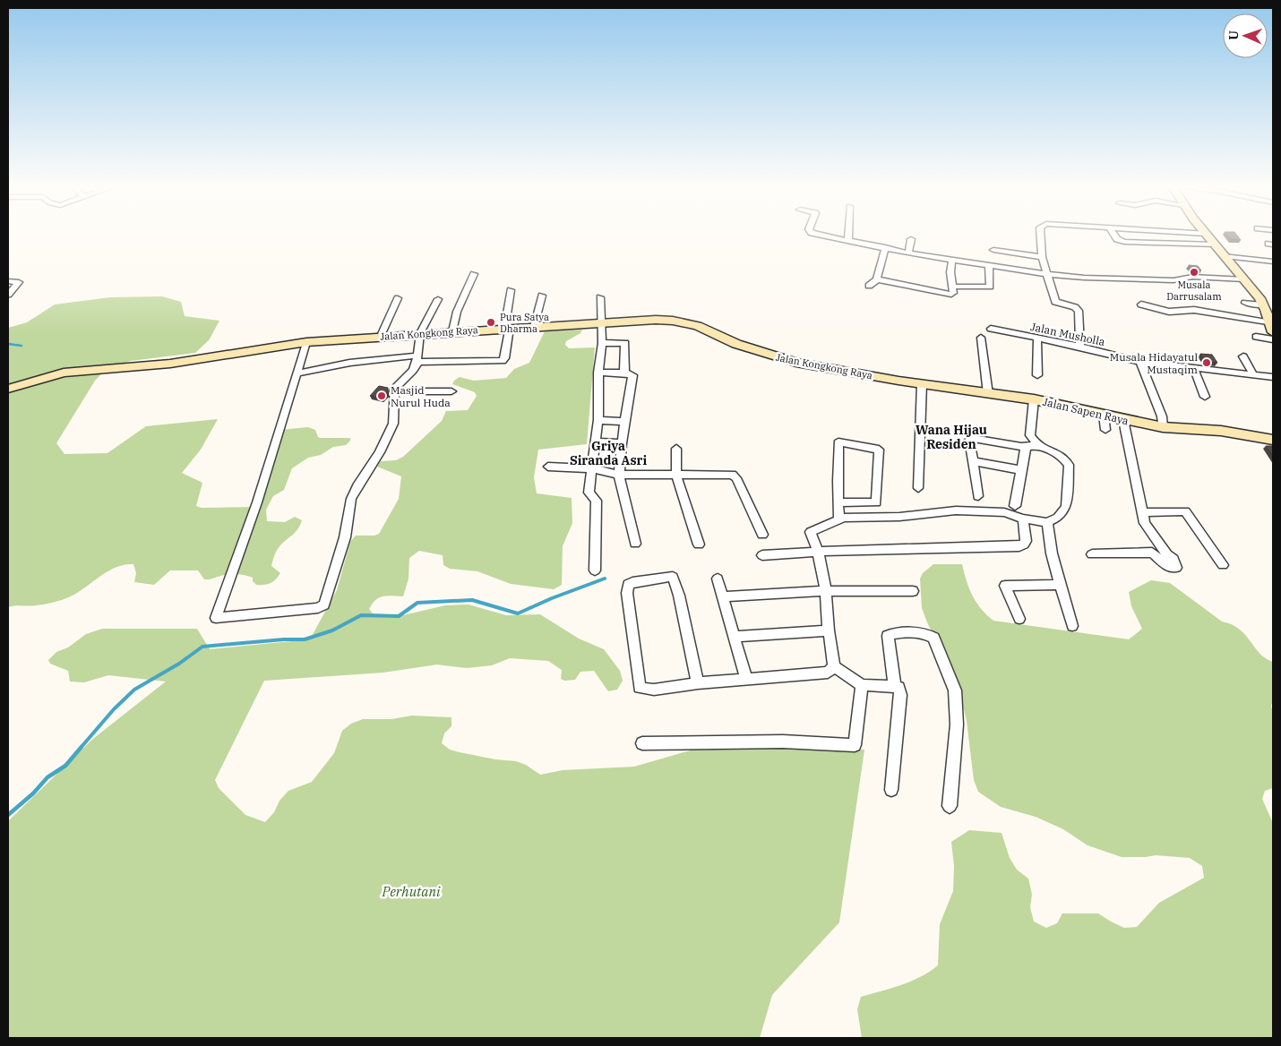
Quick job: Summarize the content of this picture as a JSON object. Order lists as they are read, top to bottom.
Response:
{
  "streets": {
    "street": ["Jalan Kongkong Raya", "Jalan Musholla", "Jalan Sapen Raya"]
  },
  "crossings": [
    ["Jalan Kongkong Raya", "Jalan Sapen Raya"]
  ],
  "districts": ["Wana Hijau Residen", "Griya Siranda Asri"],
  "parks": ["Perhutani"],
  "places": [
    "Musala Darrusalam",
    "Pura Satya Dharma",
    "Musala Hidayatul Mustaqim",
    "Masjid Nurul Huda"
  ],
  "north": "left"
}
